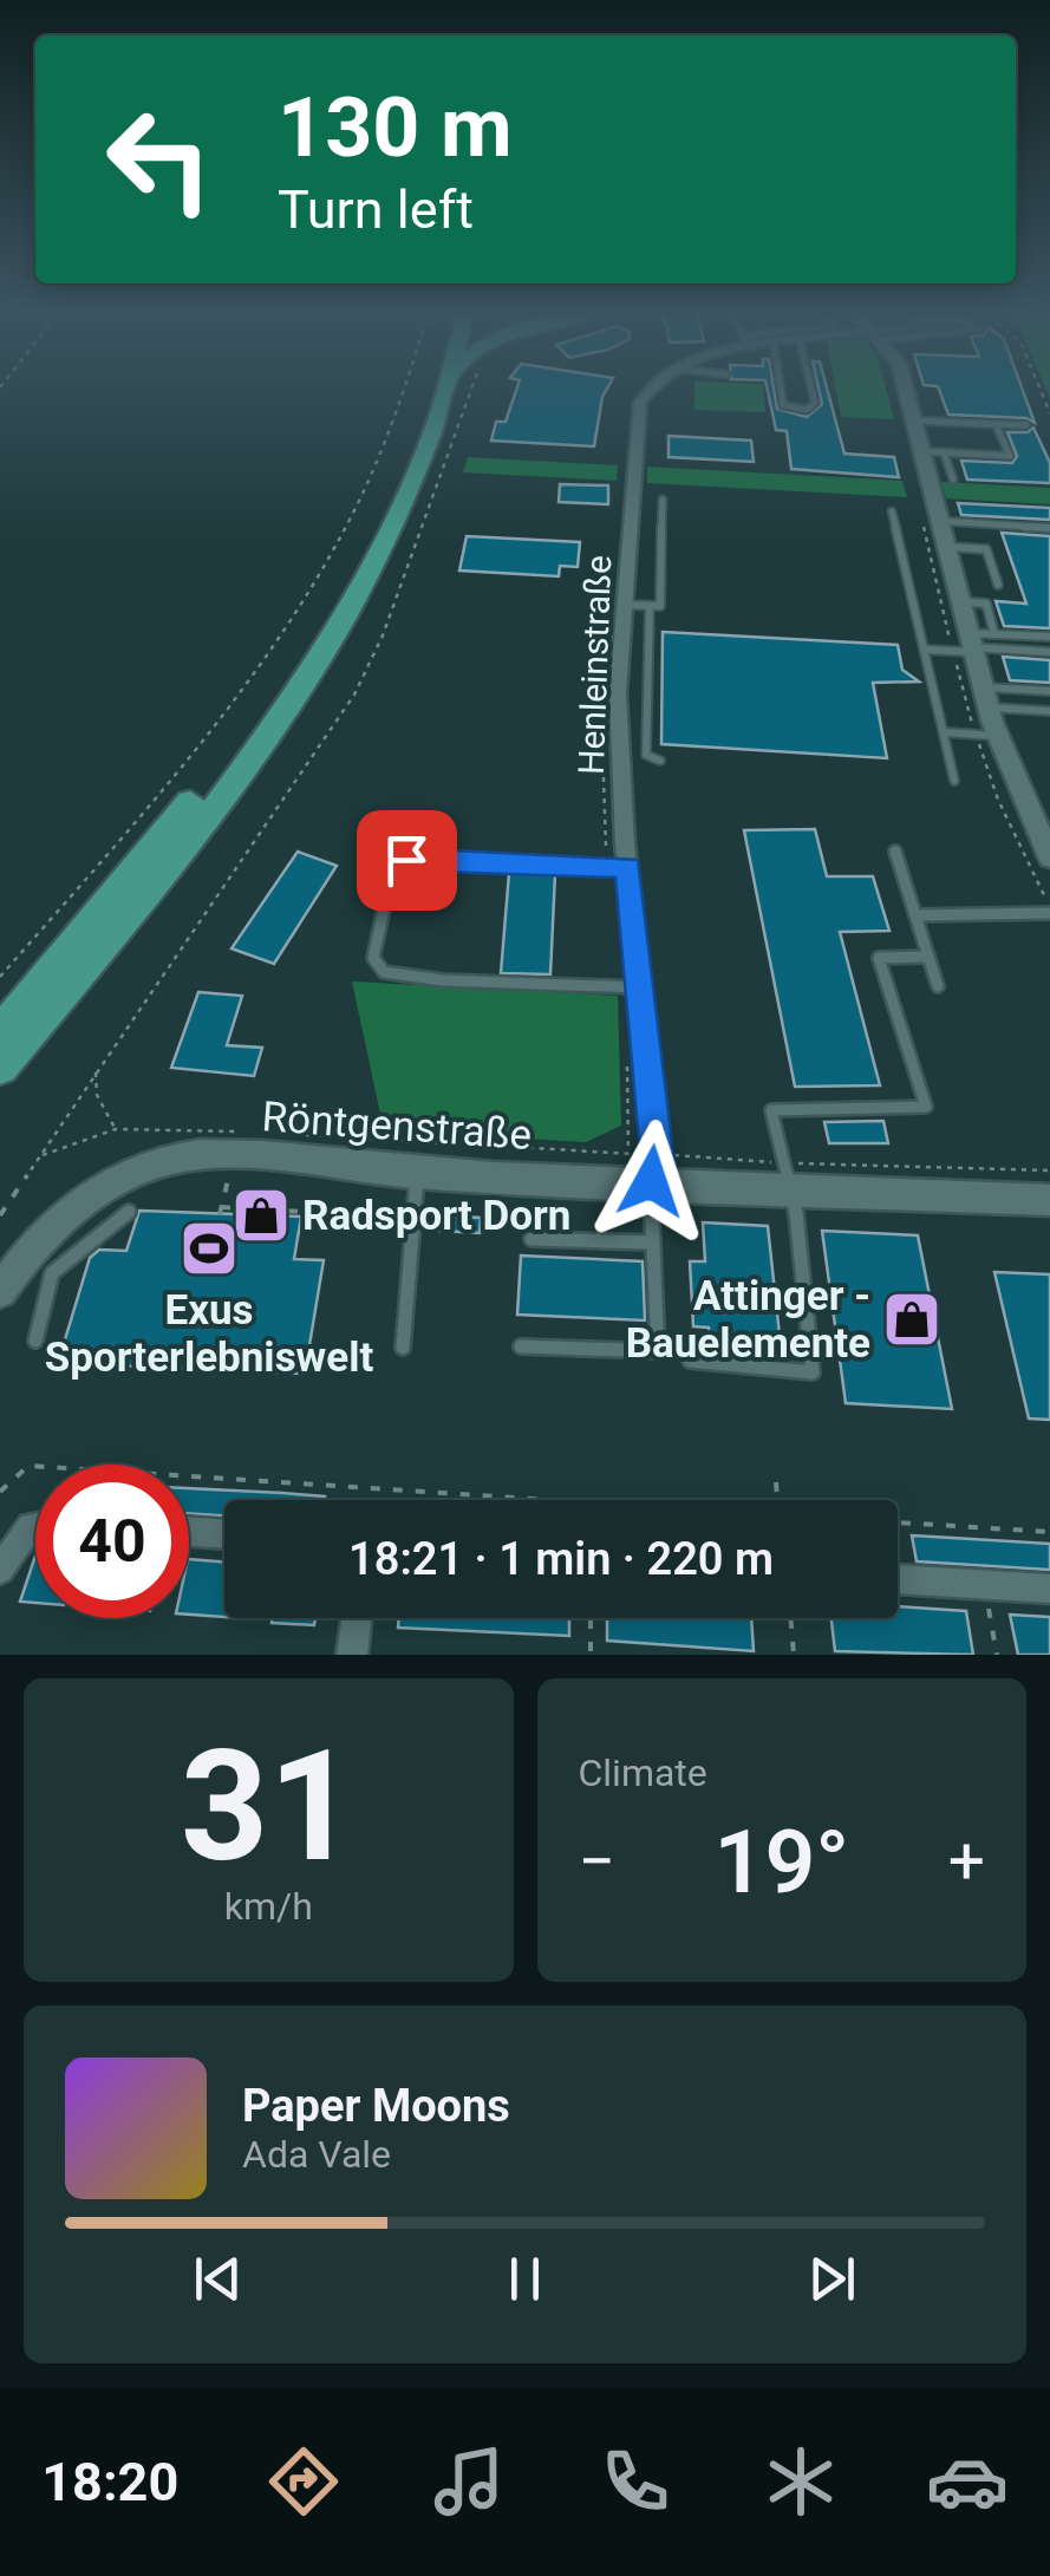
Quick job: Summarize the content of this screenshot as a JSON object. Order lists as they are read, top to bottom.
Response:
{
  "streets": {
    "street": ["Henleinstraße", "Röntgenstraße"]
  },
  "crossings": [
    ["Henleinstraße", "Röntgenstraße"]
  ],
  "places": {
    "shop": ["Radsport Dorn", "Attinger - Bauelemente"],
    "sports": ["Exus Sporterlebniswelt"]
  },
  "page": {
    "turn": ["130 m", "Turn left"],
    "limit": "40",
    "trip": "18:21 · 1 min · 220 m",
    "tile": [
      ["31", "km/h"],
      "Climate"
    ],
    "heat": ["−", "19°", "+"],
    "song": ["Paper Moons", "Ada Vale"],
    "tabs": "18:20"
  }
}
